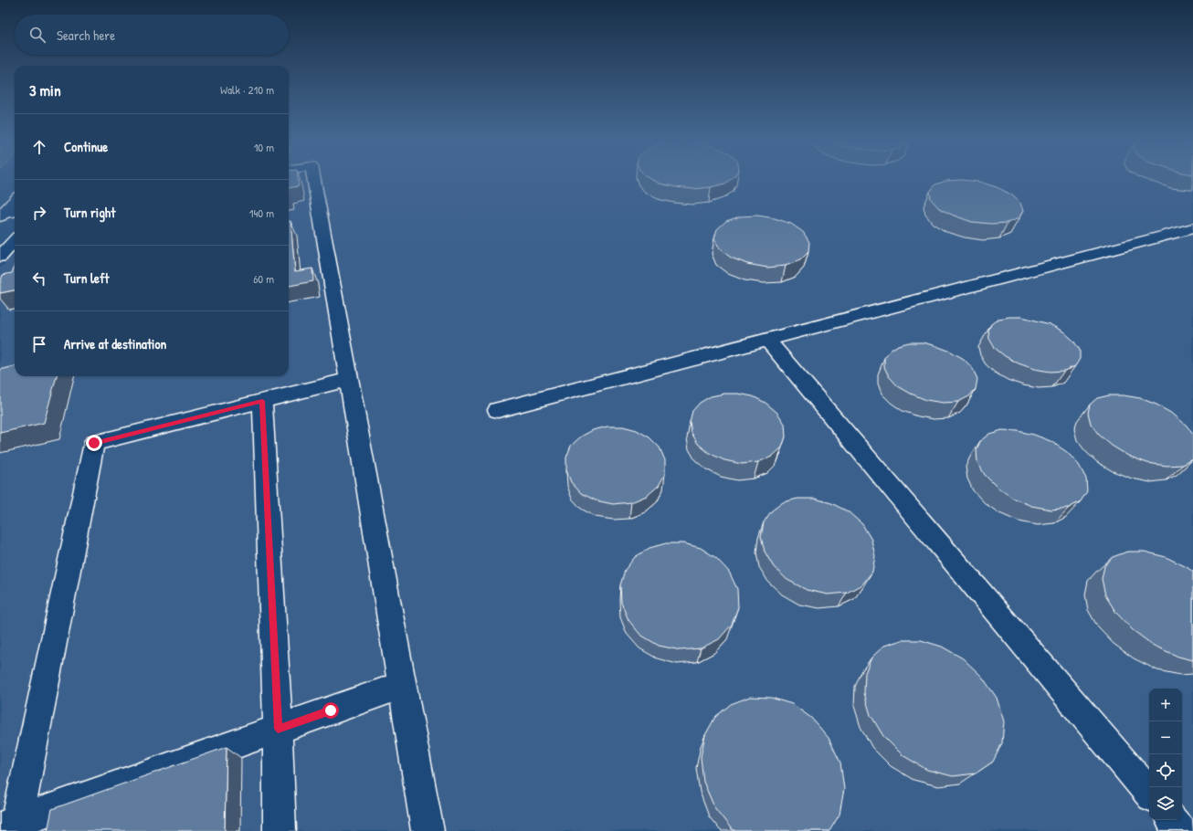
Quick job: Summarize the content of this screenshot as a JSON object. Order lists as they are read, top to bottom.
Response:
{
  "page": {
    "search": "Search here",
    "heading": ["3 min", "Walk · 210 m"],
    "list": [
      ["Continue", "10 m"],
      ["Turn right", "140 m"],
      ["Turn left", "60 m"],
      "Arrive at destination"
    ],
    "map_buttons": ["+", "−"]
  }
}
